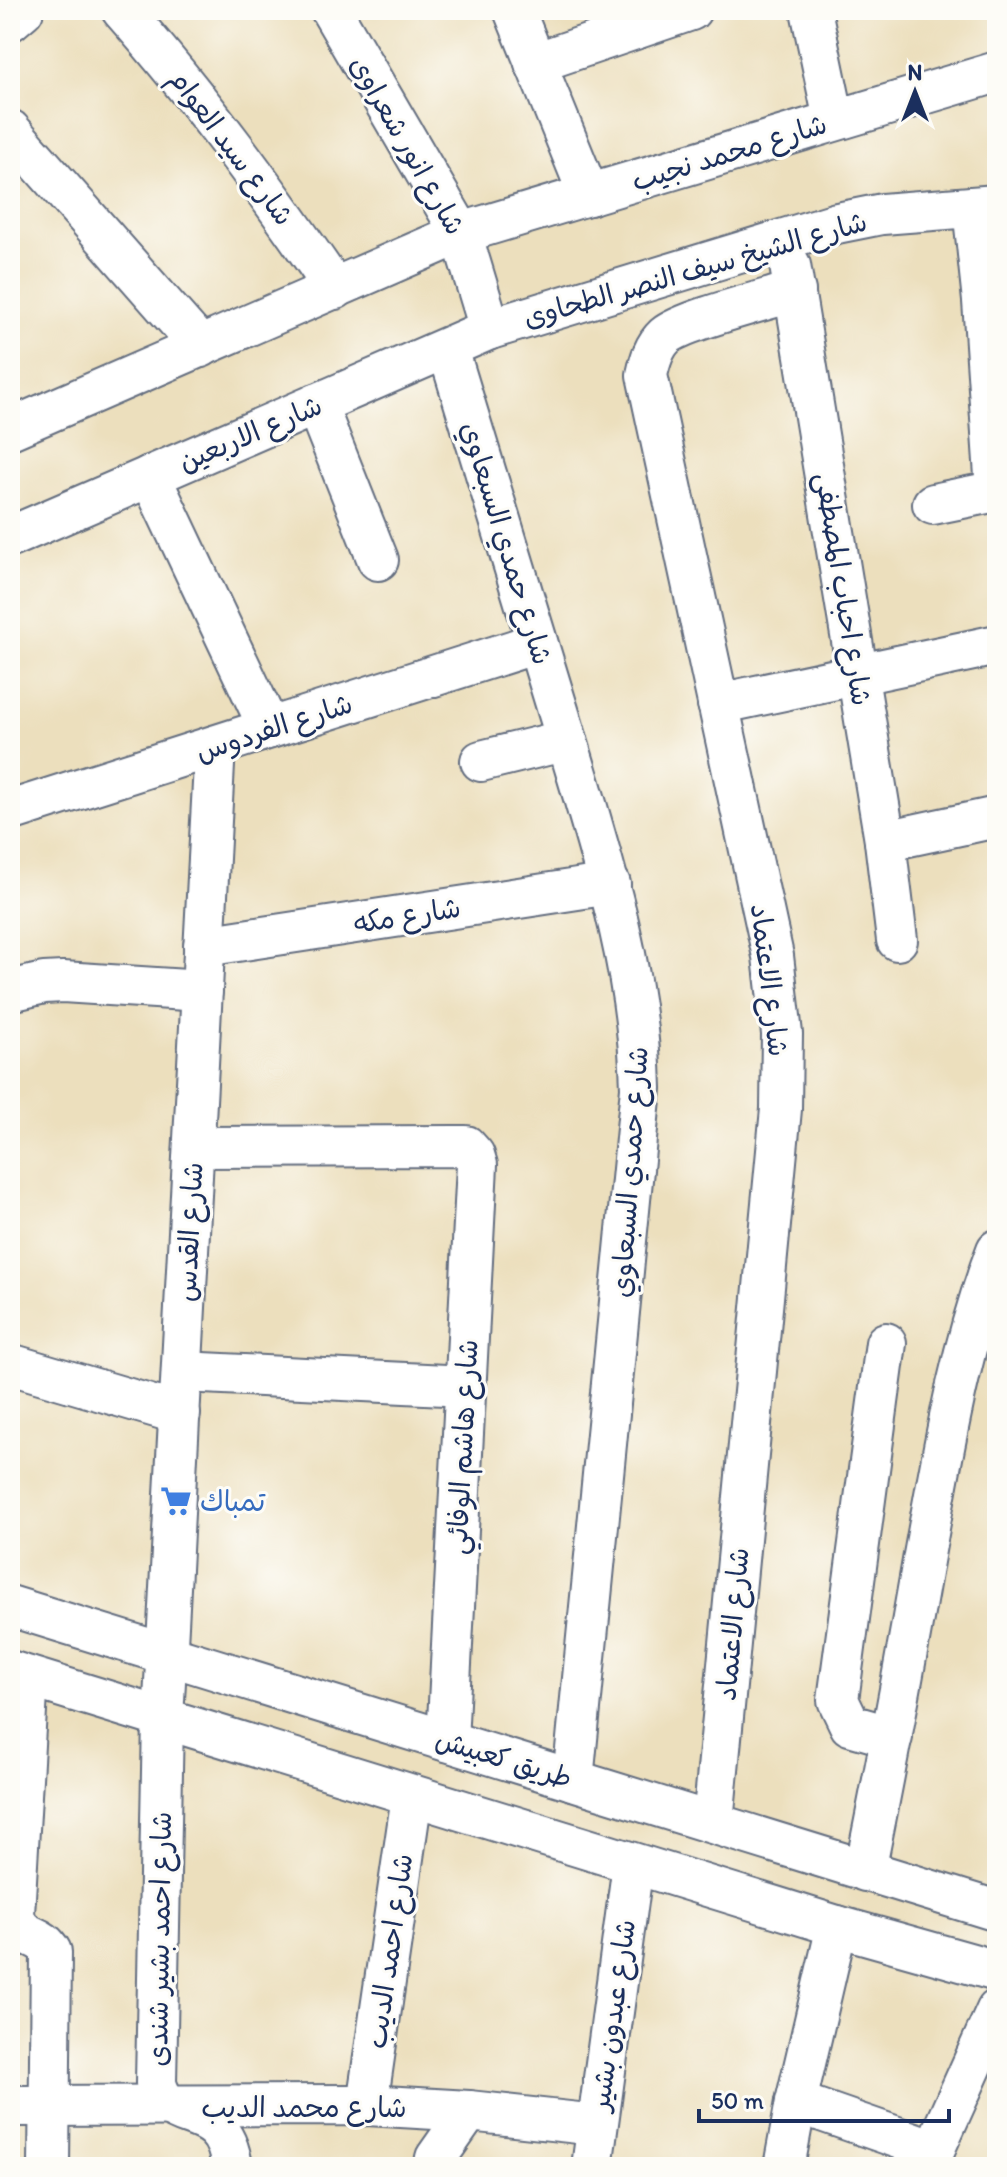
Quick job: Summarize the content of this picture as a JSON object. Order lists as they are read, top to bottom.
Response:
{
  "streets": {
    "street": [
      "شارع انور شعراوى",
      "شارع سيد العوام",
      "شارع محمد نجيب",
      "شارع الشيخ سيف النصر الطحاوى",
      "شارع الاربعين",
      "شارع حمدي السبعاوي",
      "شارع احباب المصطفى",
      "شارع الفردوس",
      "شارع مكه",
      "شارع الاعتماد",
      "شارع القدس",
      "شارع هاشم الوفائي",
      "طريق كعبيش",
      "شارع احمد بشير شندى",
      "شارع احمد الديب",
      "شارع عبدون بشير",
      "شارع محمد الديب"
    ]
  },
  "crossings": [
    ["شارع انور شعراوى", "شارع محمد نجيب"],
    ["شارع انور شعراوى", "شارع الشيخ سيف النصر الطحاوى"],
    ["شارع انور شعراوى", "شارع الاربعين"],
    ["شارع الشيخ سيف النصر الطحاوى", "شارع الاربعين"],
    ["شارع الشيخ سيف النصر الطحاوى", "شارع احباب المصطفى"],
    ["شارع الاربعين", "شارع حمدي السبعاوي"],
    ["شارع حمدي السبعاوي", "شارع الفردوس"],
    ["شارع حمدي السبعاوي", "شارع مكه"],
    ["شارع حمدي السبعاوي", "طريق كعبيش"],
    ["شارع احباب المصطفى", "شارع الاعتماد"],
    ["شارع الفردوس", "شارع القدس"],
    ["شارع مكه", "شارع القدس"],
    ["شارع الاعتماد", "طريق كعبيش"],
    ["شارع القدس", "شارع هاشم الوفائي"],
    ["شارع القدس", "طريق كعبيش"],
    ["شارع القدس", "شارع احمد بشير شندى"],
    ["شارع هاشم الوفائي", "طريق كعبيش"],
    ["شارع احمد بشير شندى", "شارع محمد الديب"],
    ["شارع احمد الديب", "شارع محمد الديب"],
    ["شارع عبدون بشير", "شارع محمد الديب"]
  ],
  "places": {
    "supermarket": ["تمباك"]
  },
  "scale_bar": "50 m",
  "north": "top"
}
